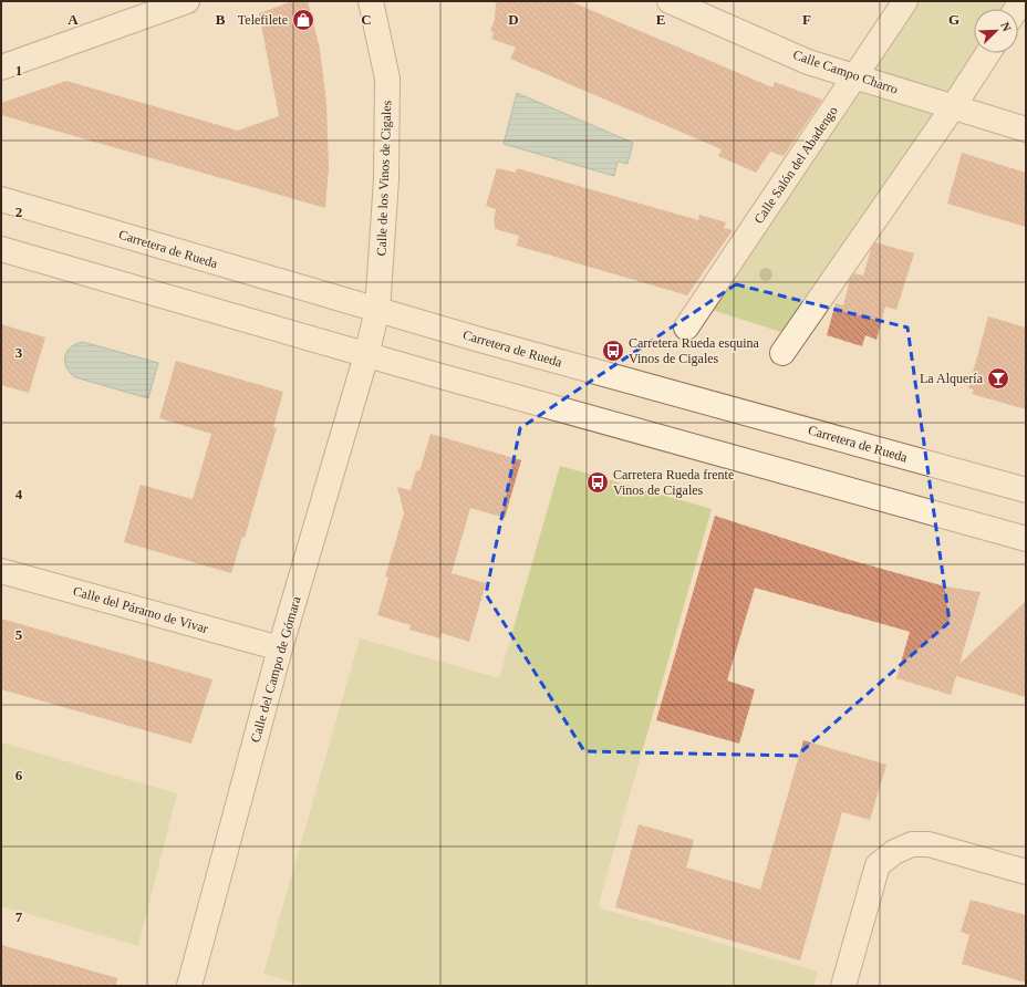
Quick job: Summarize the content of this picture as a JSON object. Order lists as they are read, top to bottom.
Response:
{
  "streets": {
    "street": [
      "Calle Campo Charro",
      "Calle Salón del Abadengo",
      "Calle de los Vinos de Cigales",
      "Carretera de Rueda",
      "Calle del Páramo de Vivar",
      "Calle del Campo de Gómara"
    ]
  },
  "crossings": [
    ["Calle Campo Charro", "Calle Salón del Abadengo"],
    ["Calle de los Vinos de Cigales", "Carretera de Rueda"],
    ["Calle de los Vinos de Cigales", "Calle del Campo de Gómara"],
    ["Calle del Páramo de Vivar", "Calle del Campo de Gómara"]
  ],
  "places": {
    "shop": ["Telefilete"],
    "bus stop": ["Carretera Rueda esquina Vinos de Cigales", "Carretera Rueda frente Vinos de Cigales"],
    "bar": ["La Alquería"]
  },
  "north": "top right",
  "grid": {
    "columns": [
      "A",
      "B",
      "C",
      "D",
      "E",
      "F",
      "G"
    ],
    "rows": [
      "1",
      "2",
      "3",
      "4",
      "5",
      "6",
      "7"
    ]
  }
}
